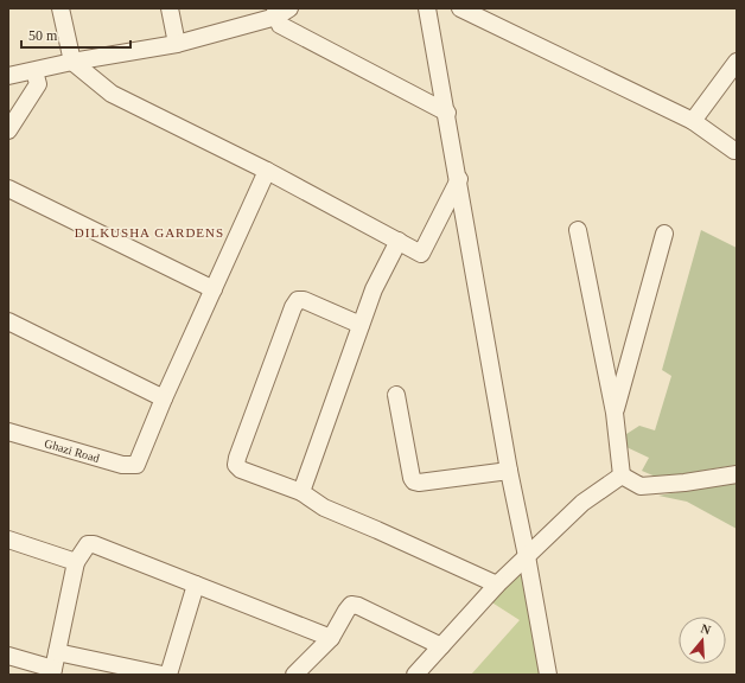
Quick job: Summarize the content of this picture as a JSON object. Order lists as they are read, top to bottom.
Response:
{
  "streets": {
    "street": ["Ghazi Road"]
  },
  "districts": ["DILKUSHA GARDENS"],
  "scale_bar": "50 m",
  "north": "top"
}
